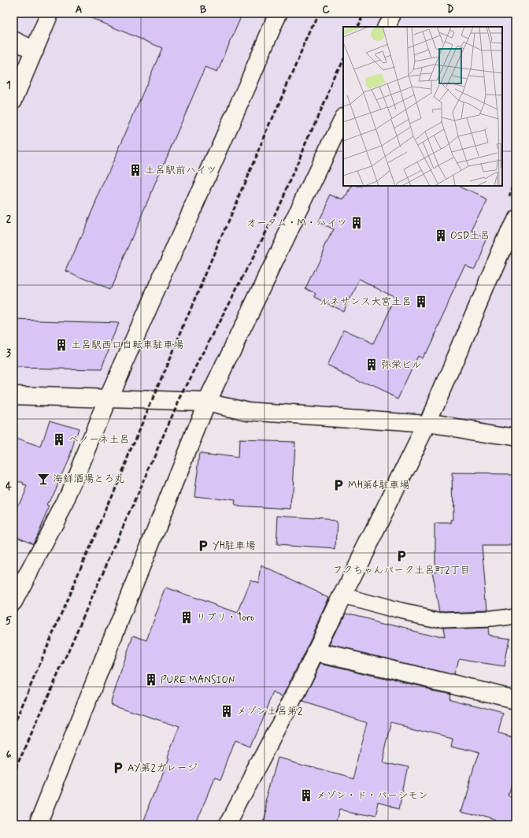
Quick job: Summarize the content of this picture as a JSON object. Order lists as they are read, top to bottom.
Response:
{
  "places": {
    "building": [
      "土呂駅前ハイツ",
      "オータム・M・ハイツ",
      "OSD土呂",
      "ルネサンス大宮土呂",
      "土呂駅西口自転車駐車場",
      "弥栄ビル",
      "ベノーネ土呂",
      "リブリ・Toro",
      "PURE MANSION",
      "メゾン土呂第2",
      "メゾン・ド・パーシモン"
    ],
    "bar": ["海鮮酒場とろ丸"],
    "parking": [
      "MH第4駐車場",
      "YH駐車場",
      "フクちゃんパーク土呂町2丁目",
      "AY第2ガレージ"
    ]
  },
  "grid": {
    "columns": [
      "A",
      "B",
      "C",
      "D"
    ],
    "rows": [
      "1",
      "2",
      "3",
      "4",
      "5",
      "6"
    ]
  }
}
